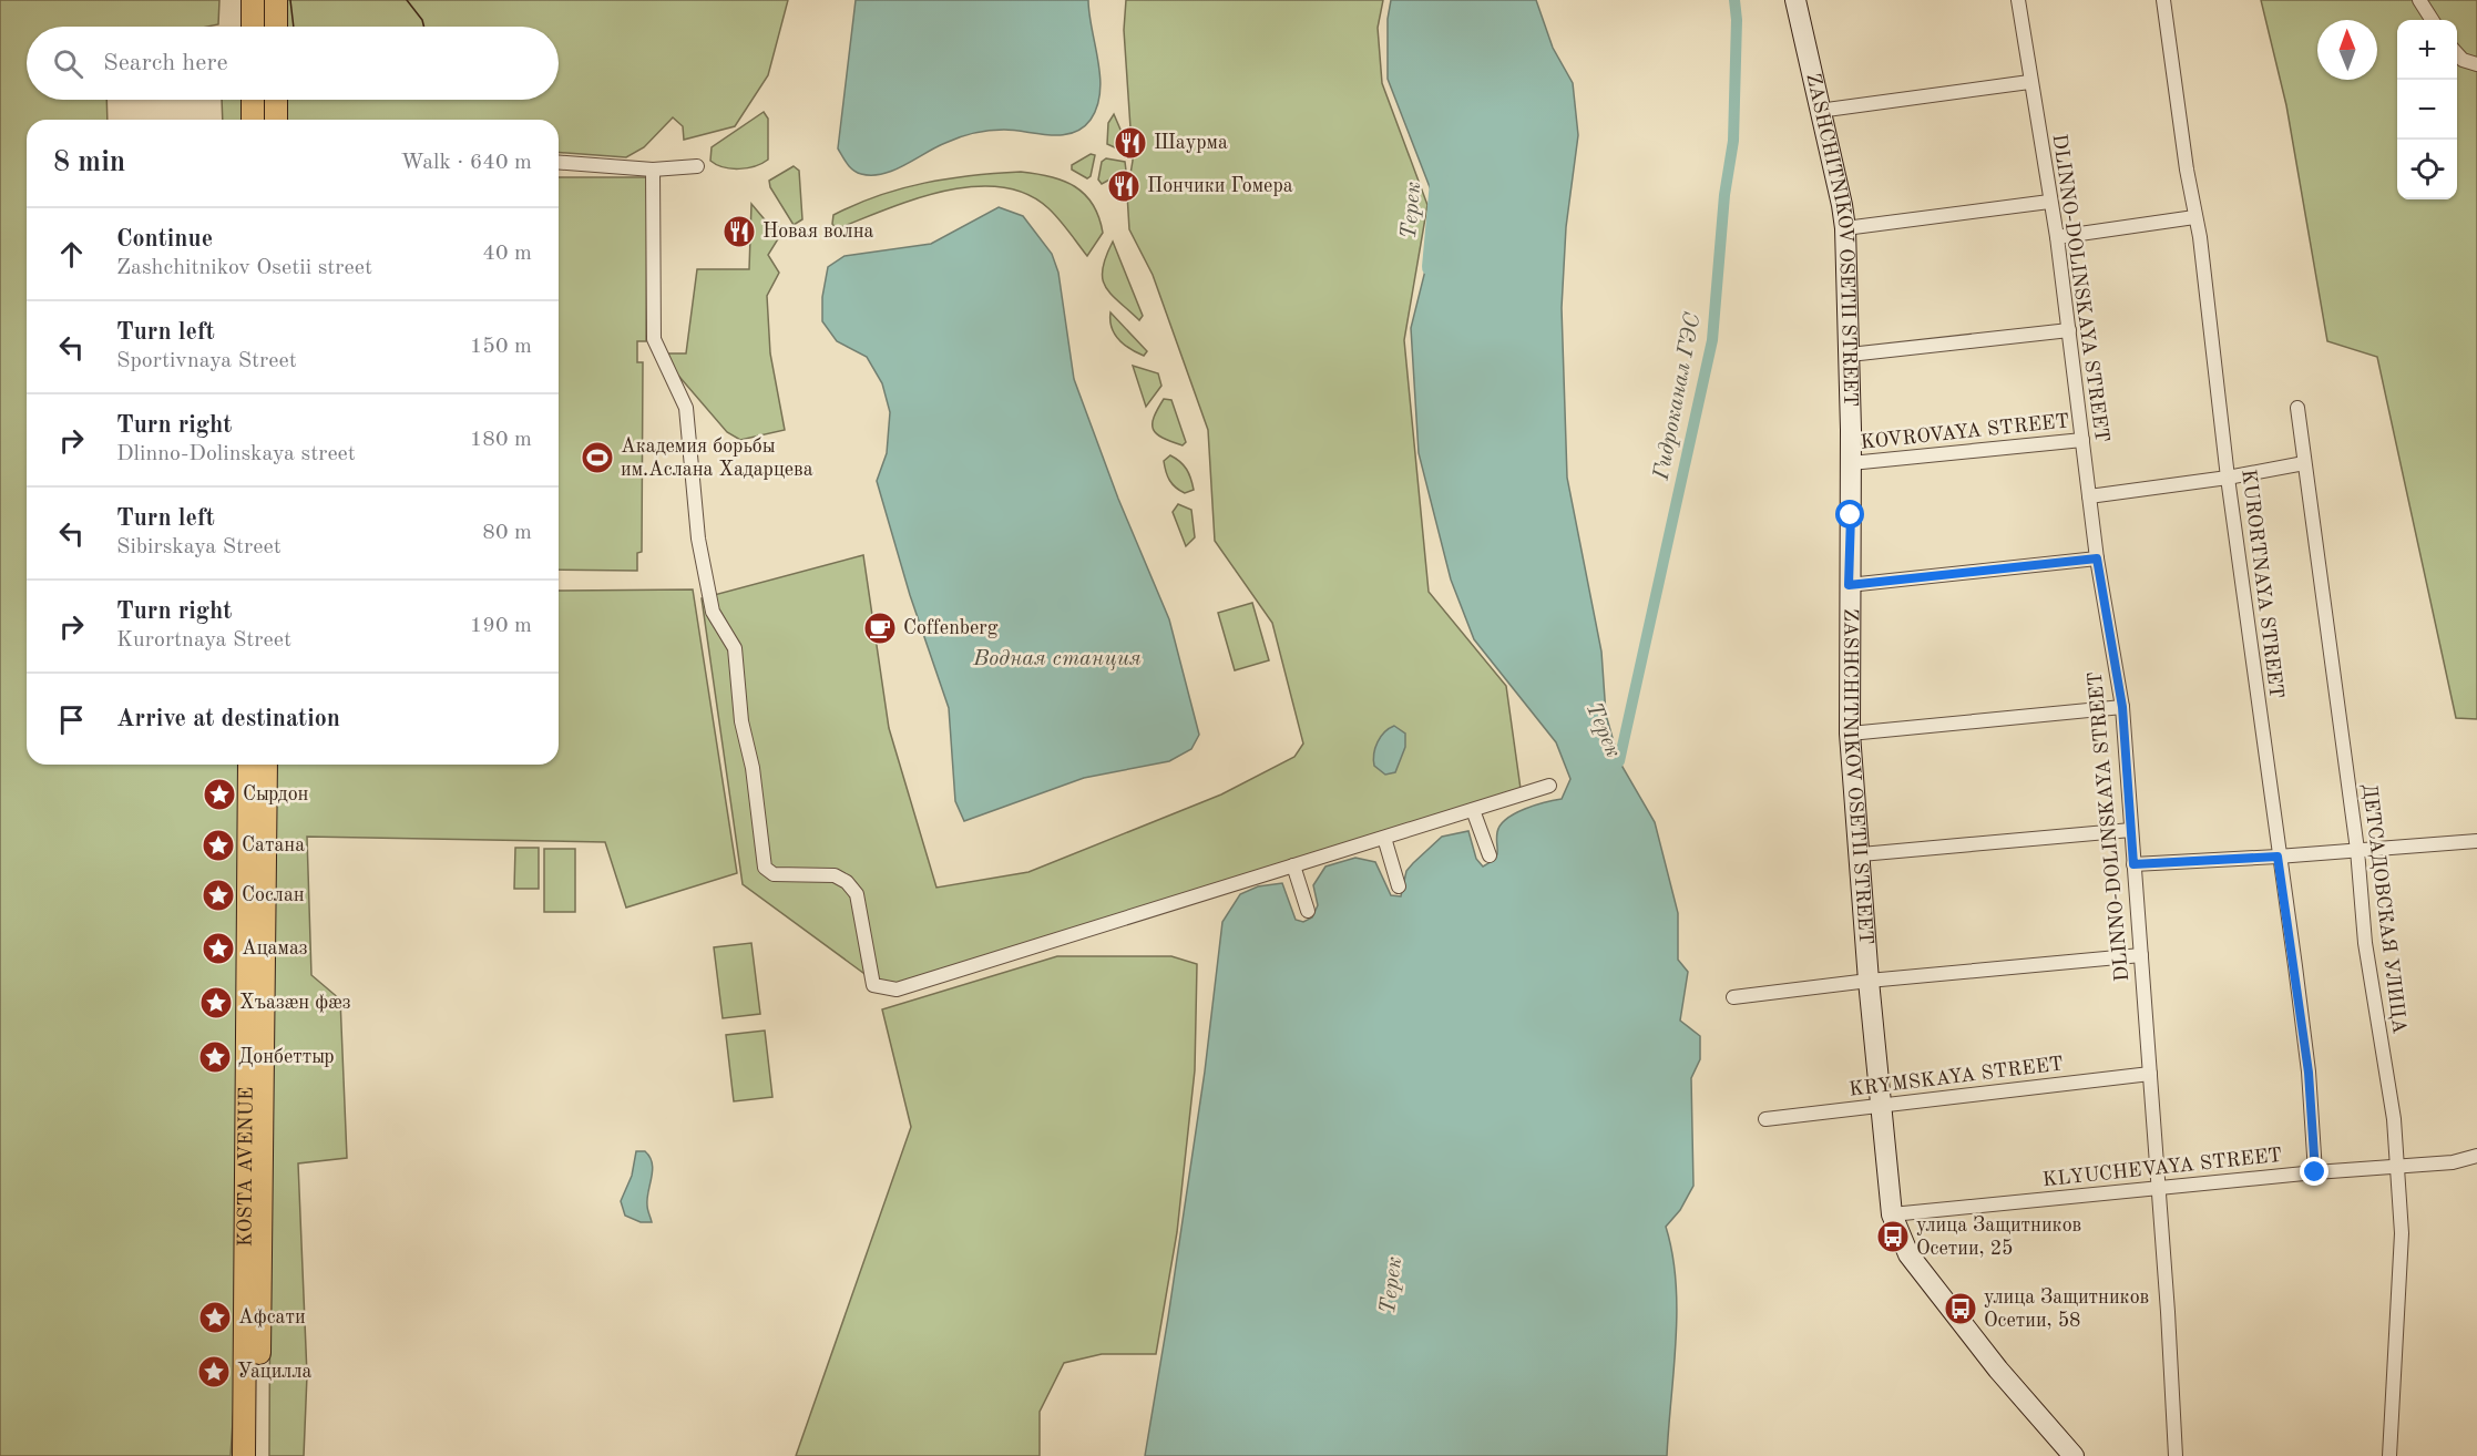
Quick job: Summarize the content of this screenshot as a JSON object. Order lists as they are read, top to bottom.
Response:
{
  "streets": {
    "main road": ["KOSTA AVENUE"],
    "street": [
      "ZASHCHITNIKOV OSETII STREET",
      "DLINNO-DOLINSKAYA STREET",
      "KOVROVAYA STREET",
      "KURORTNAYA STREET",
      "ДЕТСАДОВСКАЯ УЛИЦА",
      "KRYMSKAYA STREET",
      "KLYUCHEVAYA STREET"
    ]
  },
  "crossings": [
    ["ZASHCHITNIKOV OSETII STREET", "KOVROVAYA STREET"],
    ["ZASHCHITNIKOV OSETII STREET", "KRYMSKAYA STREET"],
    ["ZASHCHITNIKOV OSETII STREET", "KLYUCHEVAYA STREET"],
    ["DLINNO-DOLINSKAYA STREET", "KOVROVAYA STREET"],
    ["DLINNO-DOLINSKAYA STREET", "KRYMSKAYA STREET"],
    ["DLINNO-DOLINSKAYA STREET", "KLYUCHEVAYA STREET"],
    ["KURORTNAYA STREET", "KLYUCHEVAYA STREET"],
    ["ДЕТСАДОВСКАЯ УЛИЦА", "KLYUCHEVAYA STREET"]
  ],
  "water": ["Терек", "Гидроканал ГЭС", "Водная станция"],
  "places": {
    "restaurant": ["Шаурма", "Пончики Гомера", "Новая волна"],
    "sports": ["Академия борьбы им.Аслана Хадарцева"],
    "cafe": ["Coffenberg"],
    "place": [
      "Сырдон",
      "Сатана",
      "Сослан",
      "Ацамаз",
      "Хъазæн фæз",
      "Донбеттыр",
      "Афсати",
      "Уацилла"
    ],
    "bus stop": ["улица Защитников Осетии, 25", "улица Защитников Осетии, 58"]
  },
  "north": "top",
  "page": {
    "map_buttons": ["+", "−"],
    "search": "Search here",
    "heading": ["8 min", "Walk · 640 m"],
    "list": [
      ["Continue", "Zashchitnikov Osetii street", "40 m"],
      ["Turn left", "Sportivnaya Street", "150 m"],
      ["Turn right", "Dlinno-Dolinskaya street", "180 m"],
      ["Turn left", "Sibirskaya Street", "80 m"],
      ["Turn right", "Kurortnaya Street", "190 m"],
      "Arrive at destination"
    ]
  }
}
